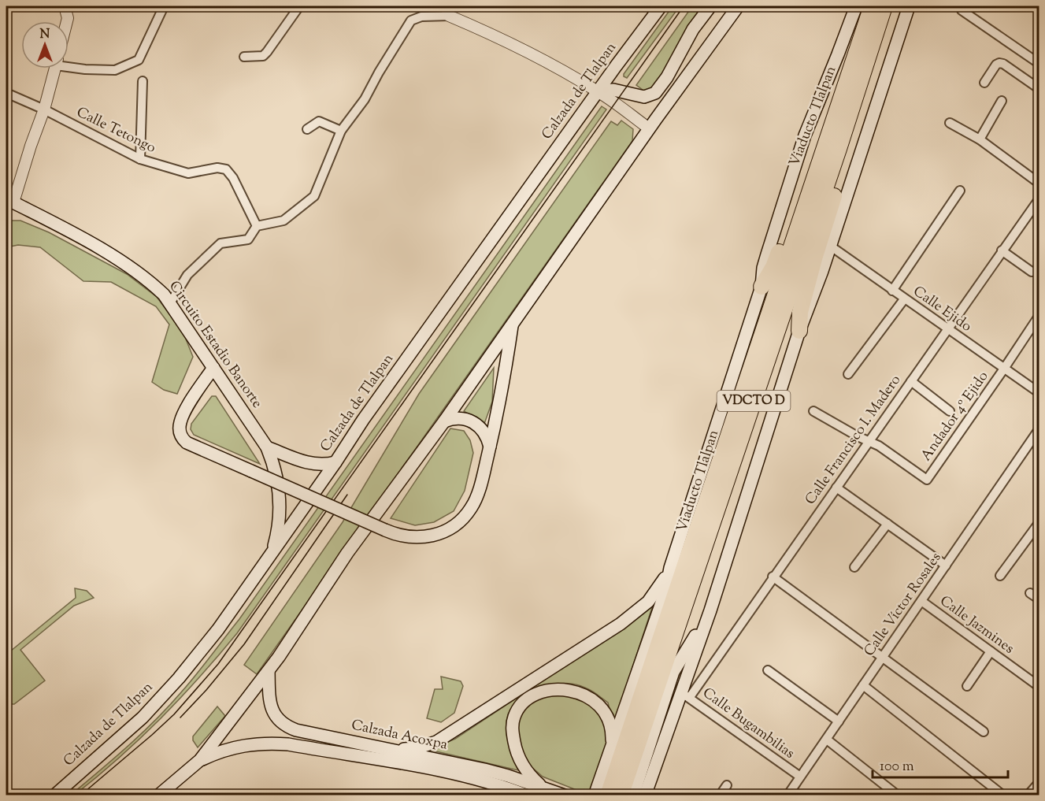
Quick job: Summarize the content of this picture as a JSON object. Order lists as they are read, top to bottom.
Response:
{
  "streets": {
    "highway": ["Viaducto Tlalpan", "VDCTO D"],
    "main road": ["Calzada de Tlalpan", "Circuito Estadio Banorte", "Calzada Acoxpa"],
    "street": [
      "Calle Tetongo",
      "Calle Ejido",
      "Andador 4º Ejido",
      "Calle Francisco I. Madero",
      "Calle Víctor Rosales",
      "Calle Jazmines",
      "Calle Bugambilias"
    ]
  },
  "crossings": [
    ["Calzada de Tlalpan", "Circuito Estadio Banorte"],
    ["Calle Ejido", "Andador 4º Ejido"],
    ["Calle Ejido", "Calle Francisco I. Madero"],
    ["Andador 4º Ejido", "Calle Francisco I. Madero"],
    ["Calle Francisco I. Madero", "Calle Bugambilias"],
    ["Calle Víctor Rosales", "Calle Jazmines"],
    ["Calle Víctor Rosales", "Calle Bugambilias"]
  ],
  "scale_bar": "100 m",
  "north": "top"
}
